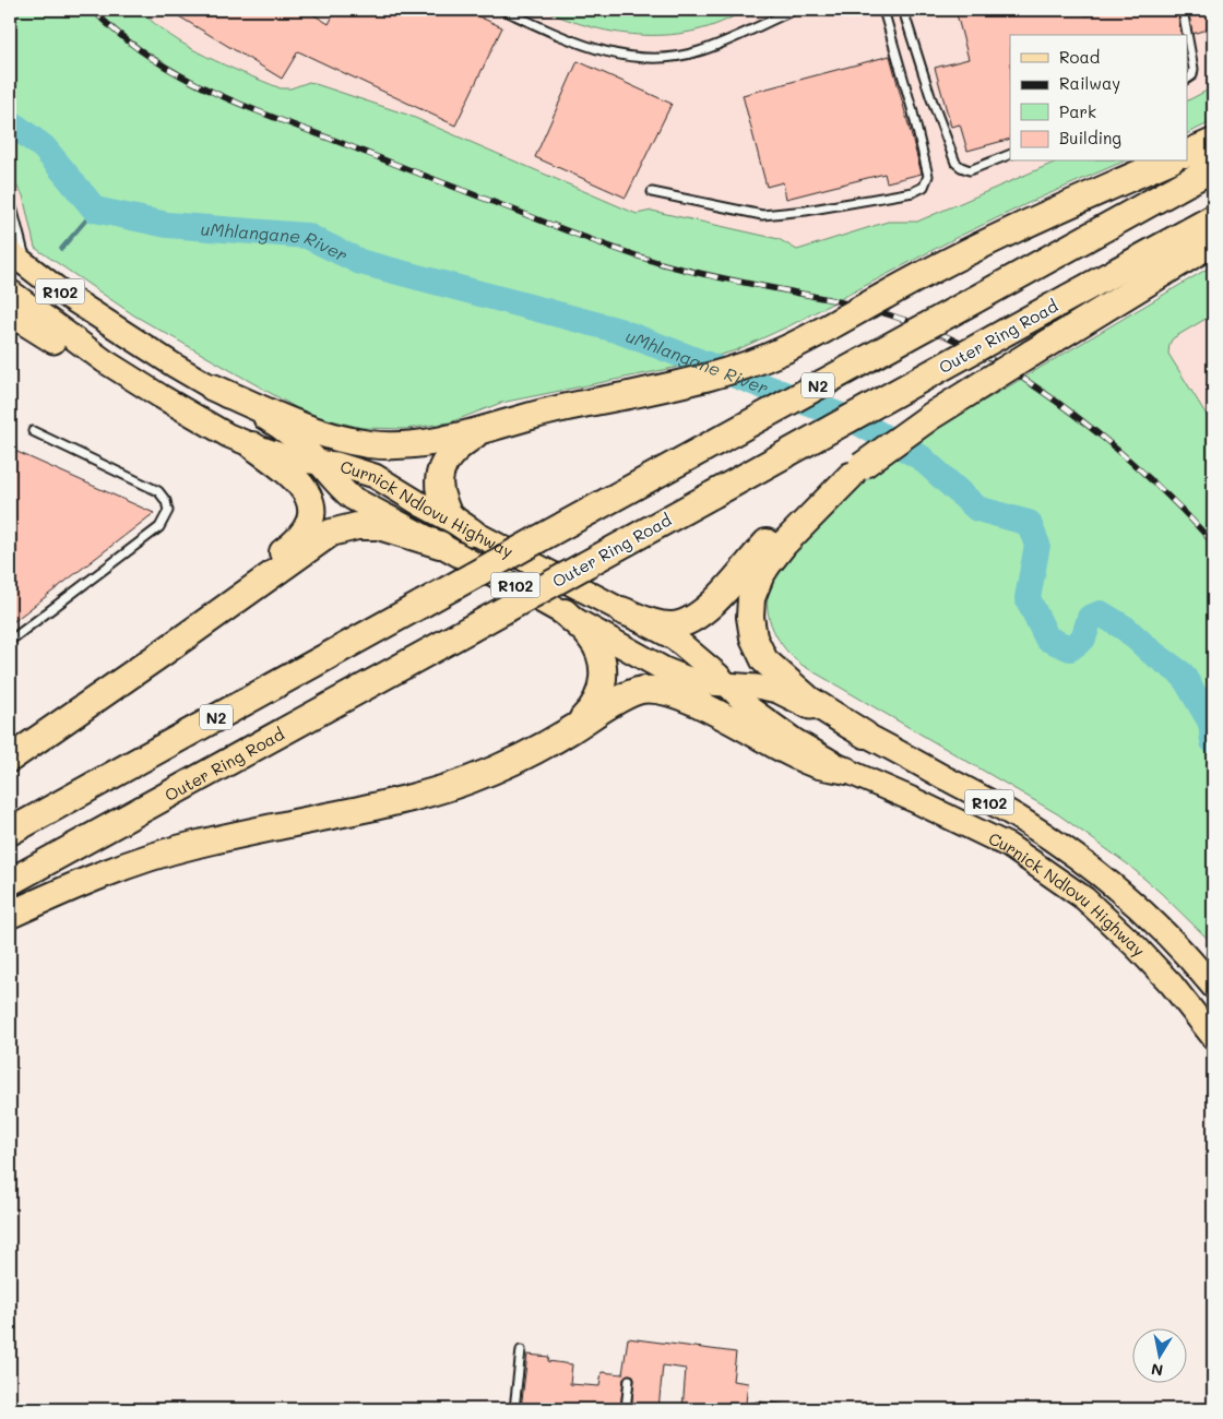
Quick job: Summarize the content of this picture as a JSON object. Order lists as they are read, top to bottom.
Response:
{
  "streets": {
    "highway": ["Outer Ring Road", "N2"],
    "main road": ["R102", "Curnick Ndlovu Highway"]
  },
  "water": ["uMhlangane River"],
  "legend": [
    "Road",
    "Railway",
    "Park",
    "Building"
  ],
  "north": "bottom"
}
